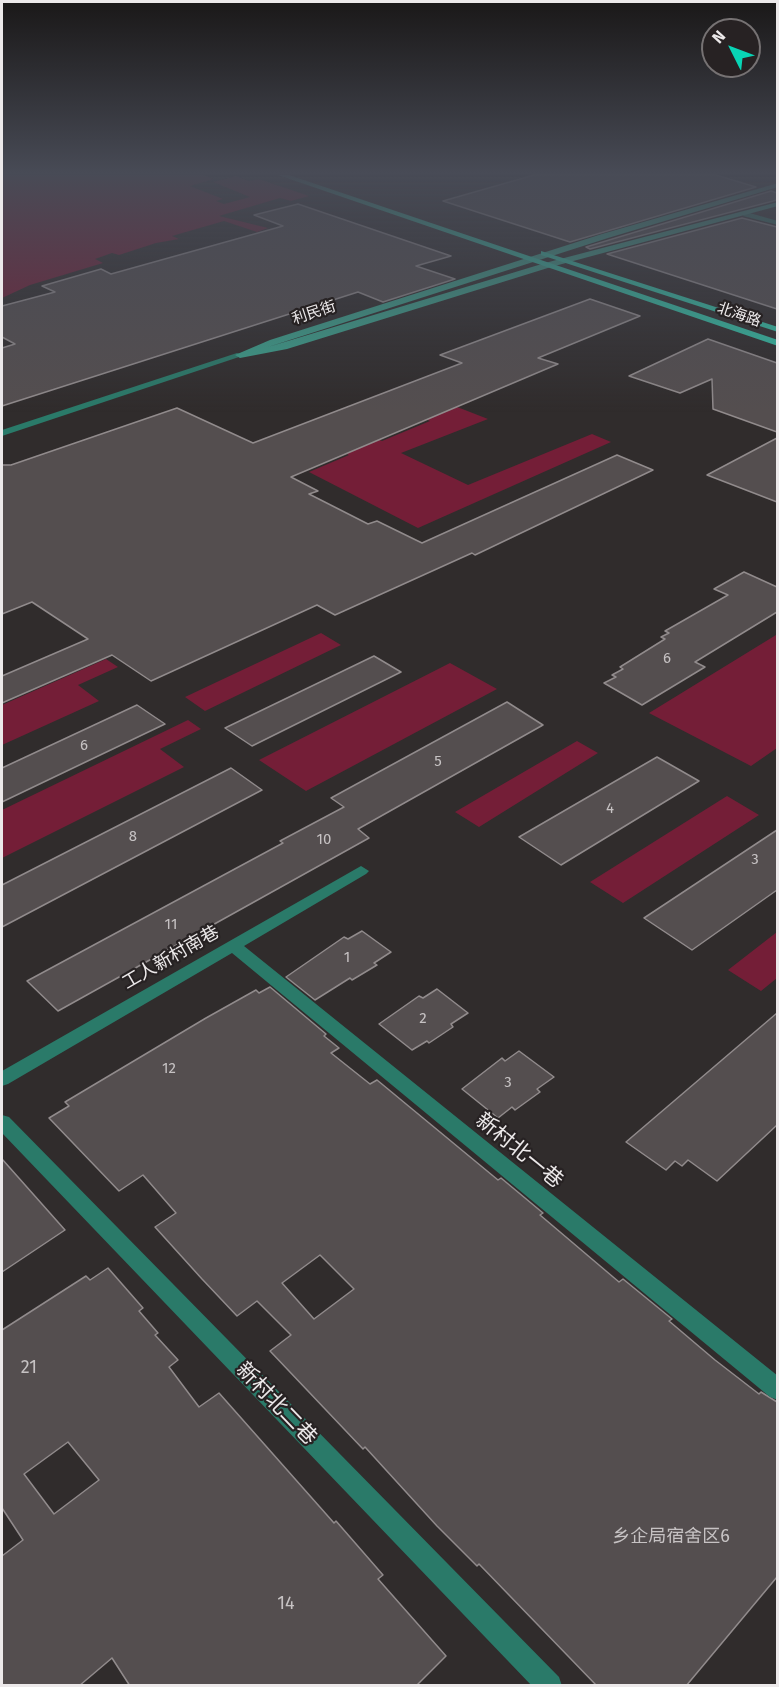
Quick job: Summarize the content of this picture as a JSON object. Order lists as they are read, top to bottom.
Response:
{
  "streets": {
    "main road": ["利民街", "北海路"],
    "street": ["工人新村南巷", "新村北一巷", "新村北二巷"]
  },
  "crossings": [
    ["利民街", "北海路"],
    ["工人新村南巷", "新村北一巷"]
  ],
  "house_numbers": [
    "6",
    "6",
    "5",
    "4",
    "8",
    "10",
    "3",
    "11",
    "1",
    "2",
    "12",
    "3",
    "21",
    "乡企局宿舍区6",
    "14"
  ],
  "north": "top left"
}
